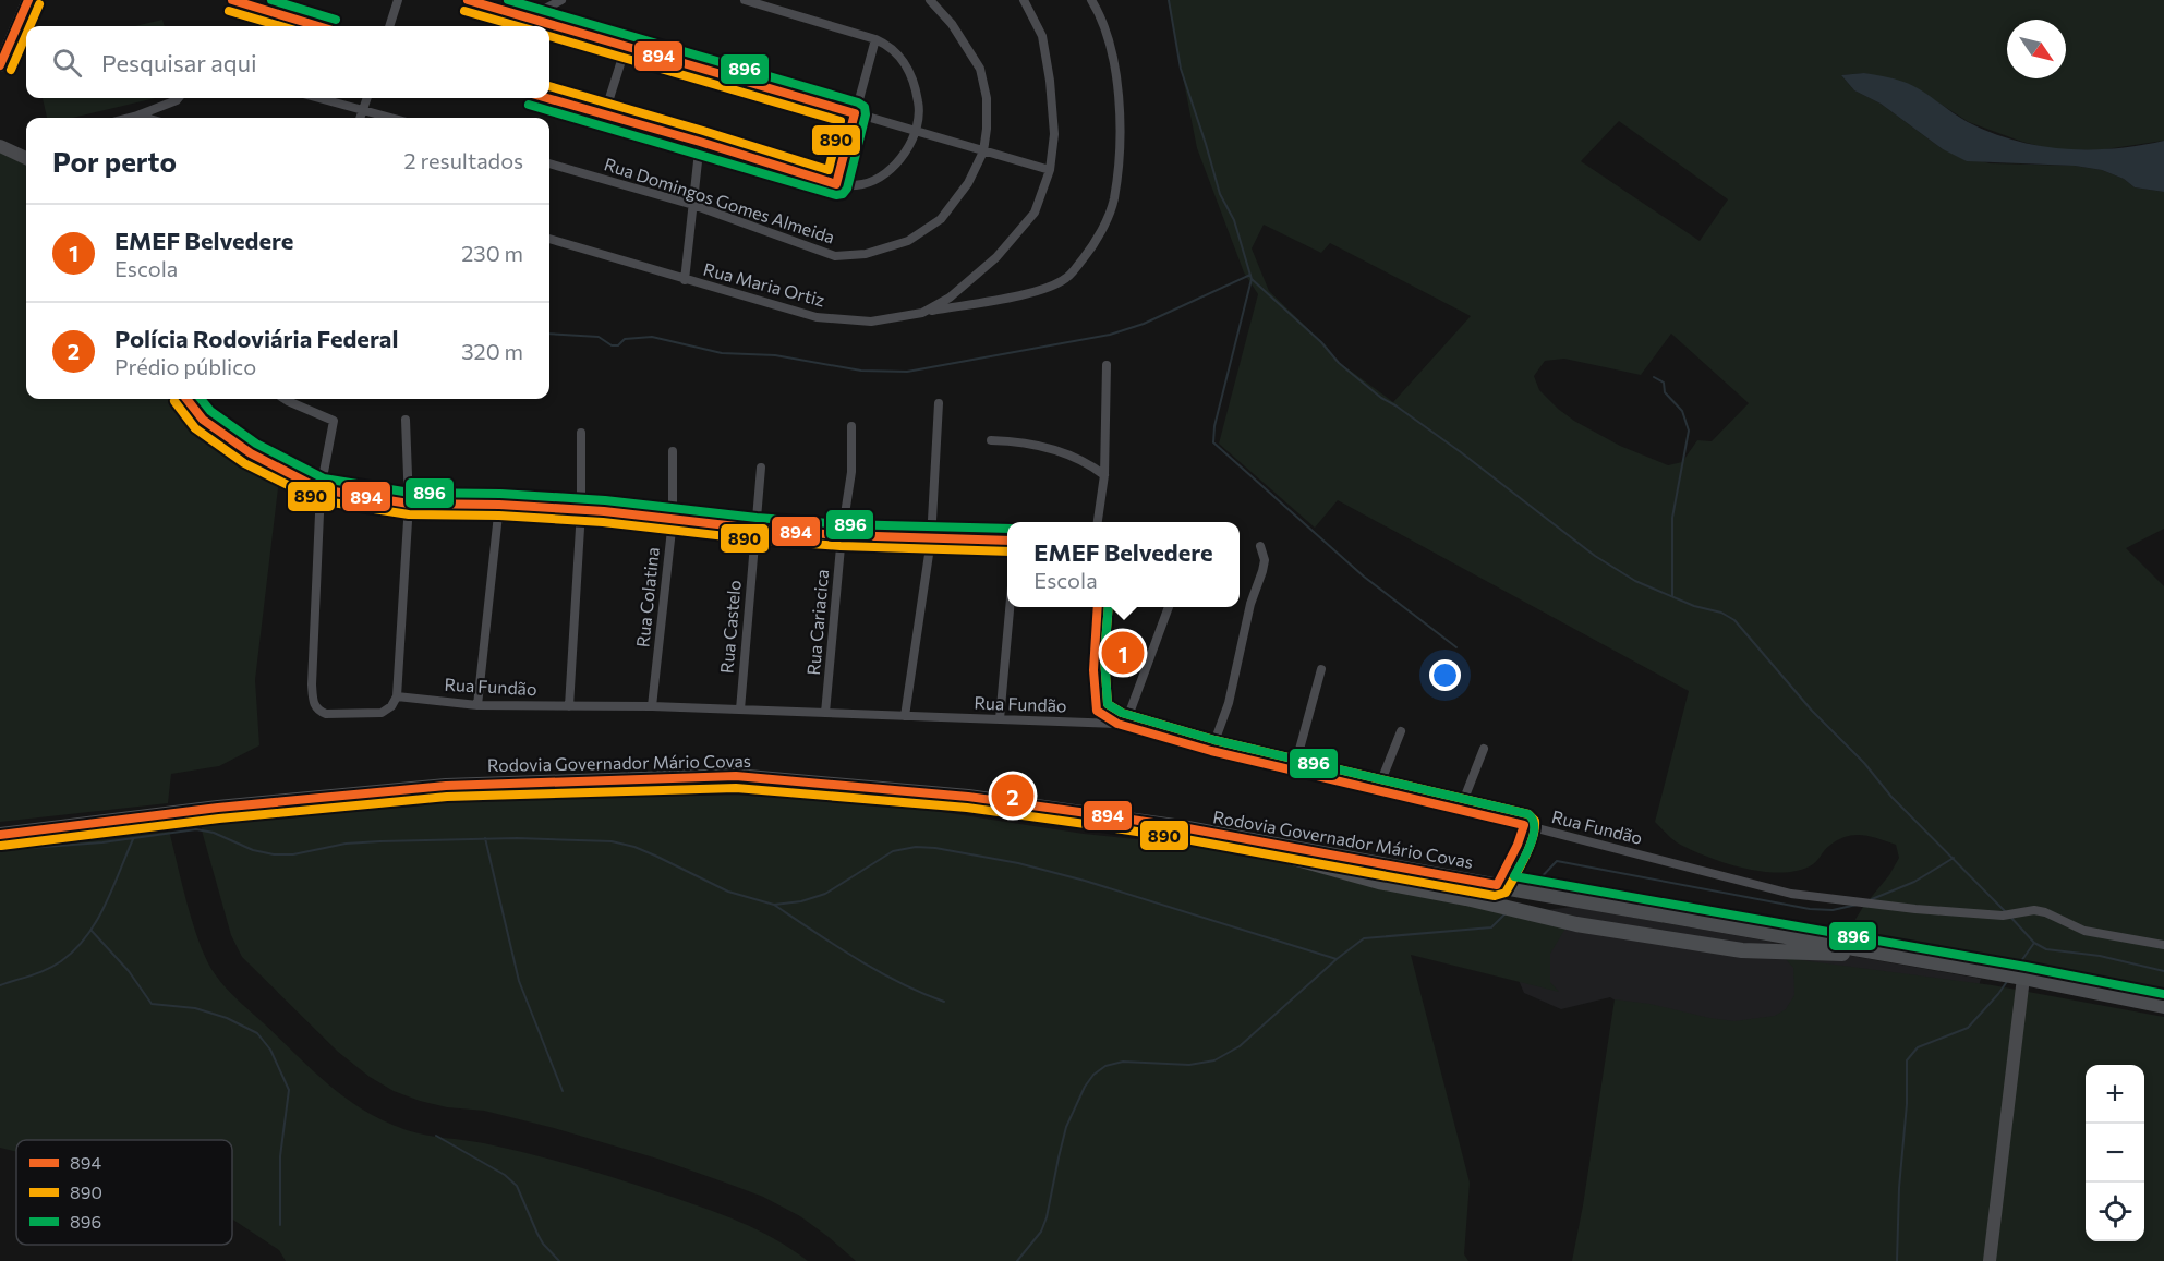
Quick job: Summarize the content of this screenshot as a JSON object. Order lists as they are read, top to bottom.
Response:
{
  "streets": {
    "main road": ["Rodovia Governador Mário Covas"],
    "street": [
      "Rua Domingos Gomes Almeida",
      "Rua Maria Ortiz",
      "Rua Colatina",
      "Rua Cariacica",
      "Rua Castelo",
      "Rua Fundão"
    ]
  },
  "crossings": [
    ["Rua Colatina", "Rua Fundão"],
    ["Rua Cariacica", "Rua Fundão"],
    ["Rua Castelo", "Rua Fundão"]
  ],
  "lines": ["transit line 894", "transit line 896", "transit line 890"],
  "legend": ["894", "890", "896"],
  "north": "bottom right",
  "page": {
    "search": "Pesquisar aqui",
    "heading": ["Por perto", "2 resultados"],
    "list": [
      {
        "mark": "1",
        "name": "EMEF Belvedere",
        "note": "Escola",
        "value": "230 m"
      },
      {
        "mark": "2",
        "name": "Polícia Rodoviária Federal",
        "note": "Prédio público",
        "value": "320 m"
      }
    ],
    "popup": ["EMEF Belvedere", "Escola"],
    "pins": ["1", "2"],
    "map_buttons": ["+", "−"]
  }
}
